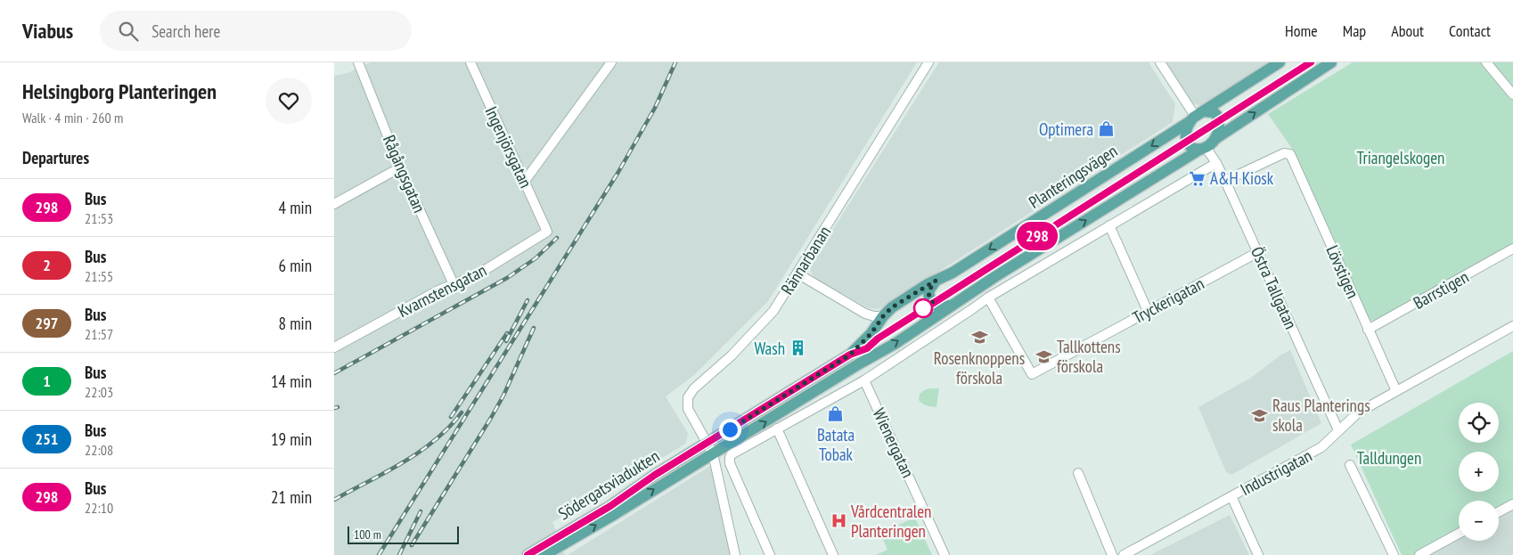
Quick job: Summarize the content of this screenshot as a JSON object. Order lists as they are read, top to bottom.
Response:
{
  "streets": {
    "main road": ["Planteringsvägen", "Södergatsviadukten"],
    "street": [
      "Ingenjörsgatan",
      "Rågångsgatan",
      "Rännarbanan",
      "Lövstigen",
      "Östra Tallgatan",
      "Barrstigen",
      "Kvarnstensgatan",
      "Tryckerigatan",
      "Wienergatan",
      "Industrigatan"
    ]
  },
  "crossings": [
    ["Ingenjörsgatan", "Kvarnstensgatan"],
    ["Rågångsgatan", "Kvarnstensgatan"],
    ["Planteringsvägen", "Rännarbanan"],
    ["Planteringsvägen", "Östra Tallgatan"],
    ["Planteringsvägen", "Södergatsviadukten"],
    ["Rännarbanan", "Södergatsviadukten"],
    ["Lövstigen", "Östra Tallgatan"],
    ["Lövstigen", "Barrstigen"],
    ["Lövstigen", "Industrigatan"],
    ["Östra Tallgatan", "Tryckerigatan"],
    ["Östra Tallgatan", "Industrigatan"]
  ],
  "parks": ["Triangelskogen", "Talldungen"],
  "places": {
    "shop": ["Optimera", "Batata Tobak"],
    "supermarket": ["A&H Kiosk"],
    "school or university": ["Rosenknoppens förskola", "Tallkottens förskola", "Raus Planterings skola"],
    "building": ["Wash"],
    "hospital": ["Vårdcentralen Planteringen"]
  },
  "lines": ["bus line 298"],
  "scale_bar": "100 m",
  "page": {
    "header": "Viabus",
    "search": "Search here",
    "nav": [
      "Home",
      "Map",
      "About",
      "Contact"
    ],
    "heading": [
      ["Helsingborg Planteringen", "Walk · 4 min · 260 m"],
      "Departures"
    ],
    "on_map": "298",
    "list": [
      {
        "mark": "298",
        "name": "Bus",
        "note": "21:53",
        "value": "4 min"
      },
      {
        "mark": "2",
        "name": "Bus",
        "note": "21:55",
        "value": "6 min"
      },
      {
        "mark": "297",
        "name": "Bus",
        "note": "21:57",
        "value": "8 min"
      },
      {
        "mark": "1",
        "name": "Bus",
        "note": "22:03",
        "value": "14 min"
      },
      {
        "mark": "251",
        "name": "Bus",
        "note": "22:08",
        "value": "19 min"
      },
      {
        "mark": "298",
        "name": "Bus",
        "note": "22:10",
        "value": "21 min"
      }
    ],
    "map_buttons": ["+", "−"],
    "scale": "100 m"
  }
}
